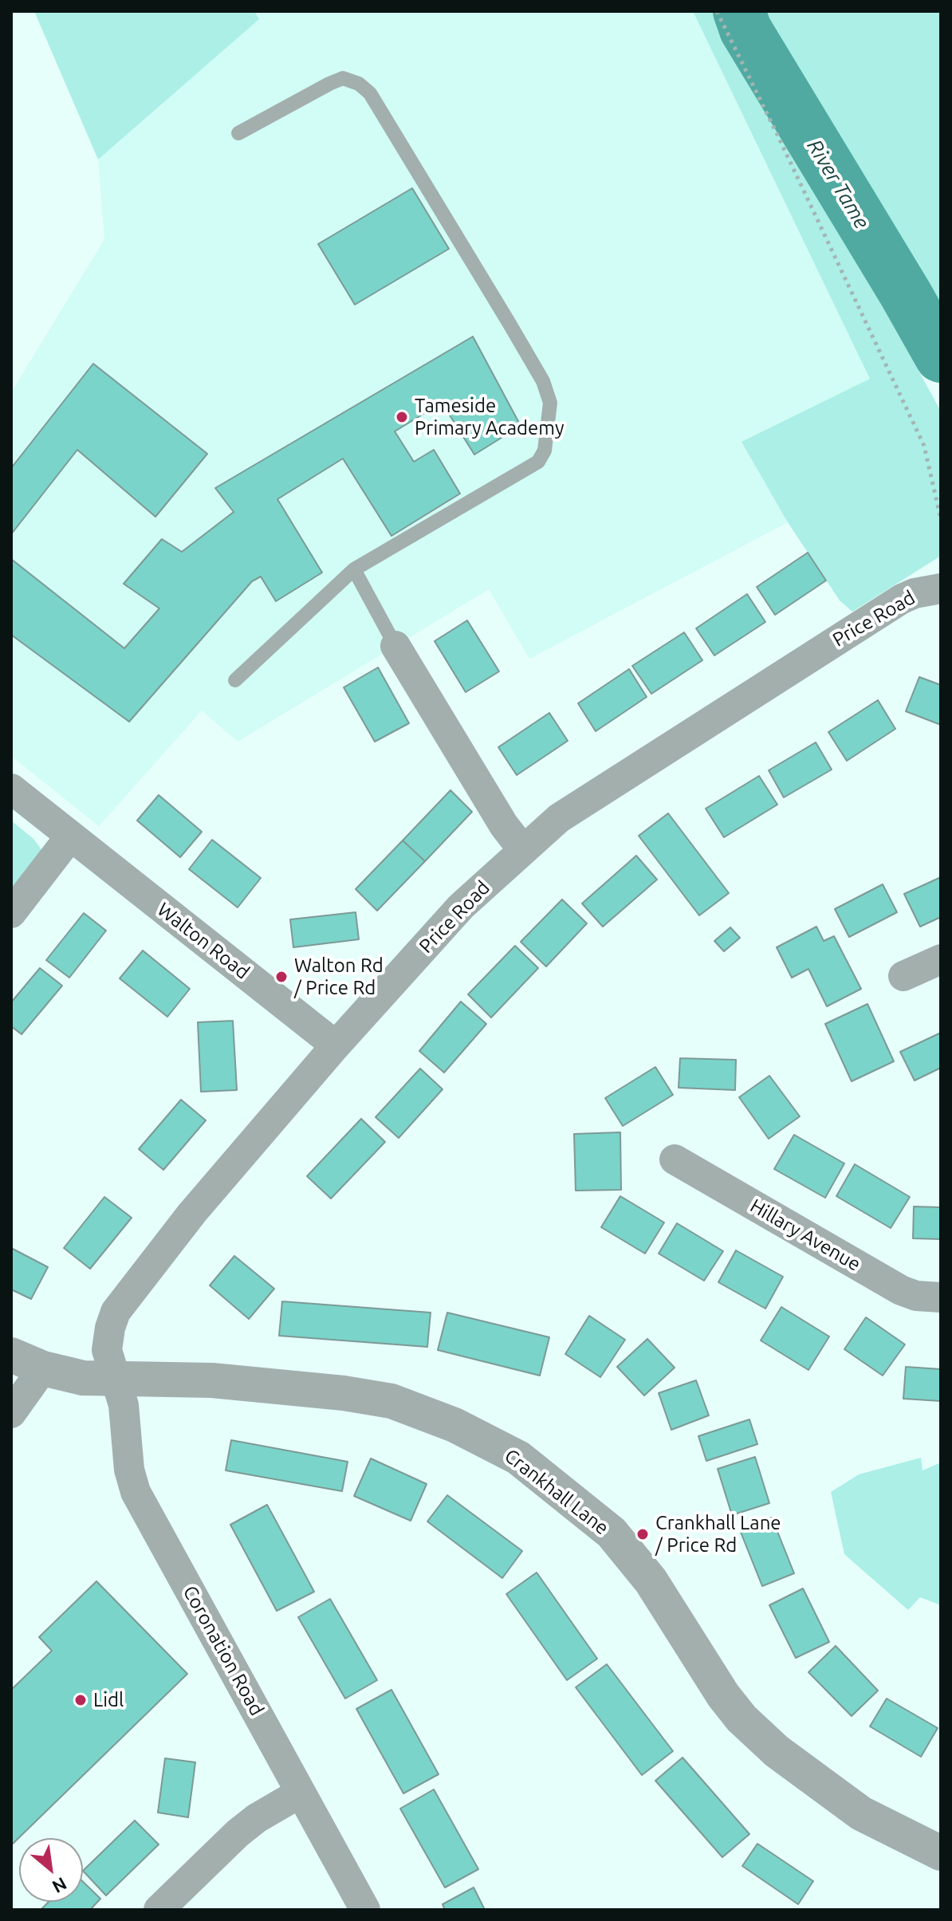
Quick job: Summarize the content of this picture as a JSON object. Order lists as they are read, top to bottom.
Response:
{
  "streets": {
    "street": [
      "Price Road",
      "Walton Road",
      "Hillary Avenue",
      "Crankhall Lane",
      "Coronation Road"
    ]
  },
  "crossings": [
    ["Price Road", "Walton Road"],
    ["Price Road", "Crankhall Lane"],
    ["Price Road", "Coronation Road"],
    ["Crankhall Lane", "Coronation Road"]
  ],
  "water": ["River Tame"],
  "places": [
    "Tameside Primary Academy",
    "Walton Rd / Price Rd",
    "Crankhall Lane / Price Rd",
    "Lidl"
  ],
  "north": "bottom right"
}
